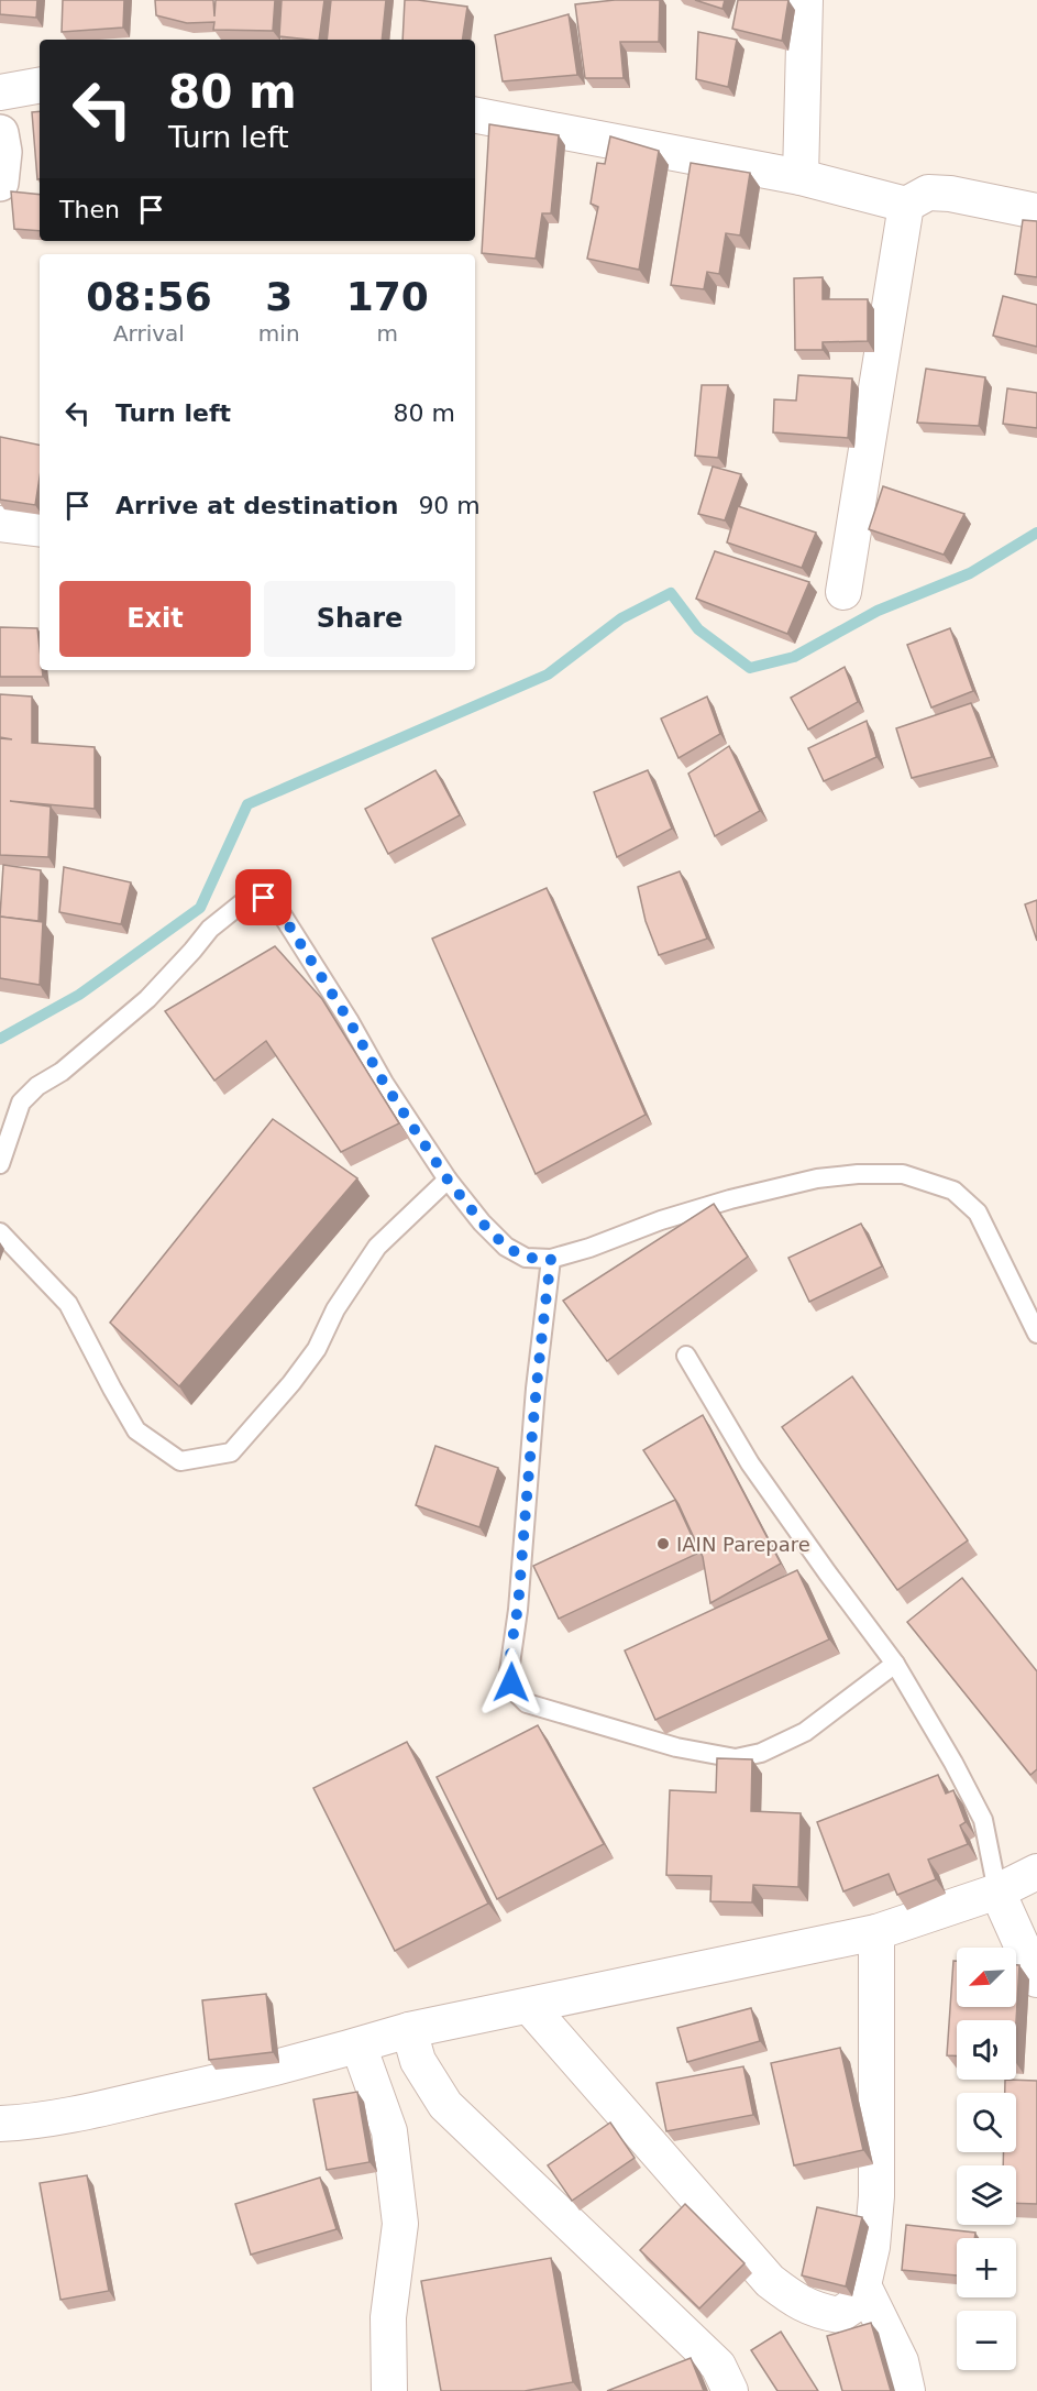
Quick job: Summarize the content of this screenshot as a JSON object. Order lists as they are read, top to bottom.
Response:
{
  "places": ["IAIN Parepare"],
  "north": "bottom left",
  "page": {
    "turn": ["80 m", "Turn left"],
    "then": "Then",
    "eta": [
      "08:56",
      "Arrival",
      "3",
      "min",
      "170",
      "m"
    ],
    "list": [
      {
        "name": "Turn left",
        "value": "80 m"
      },
      {
        "name": "Arrive at destination",
        "value": "90 m"
      }
    ],
    "buttons": ["Exit", "Share"],
    "map_buttons": ["+", "−"]
  }
}
